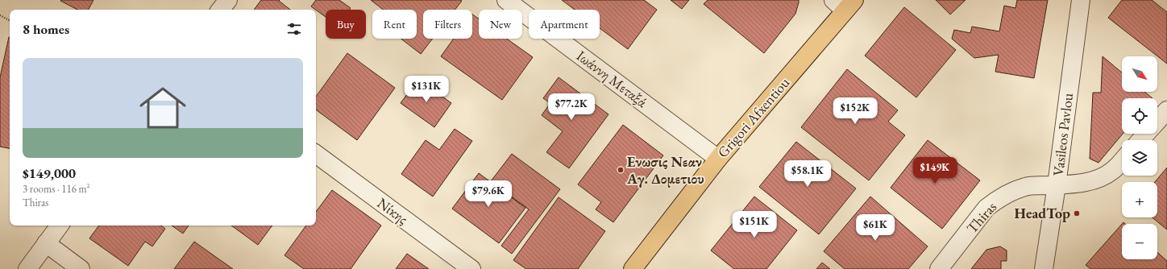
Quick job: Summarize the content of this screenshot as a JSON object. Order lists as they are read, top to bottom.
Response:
{
  "streets": {
    "main road": ["Grigori Afxentiou"],
    "street": [
      "Ιωάννη Μεταξά",
      "Vasileos Pavlou",
      "Νίκης",
      "Thiras"
    ]
  },
  "crossings": [
    ["Ιωάννη Μεταξά", "Grigori Afxentiou"],
    ["Vasileos Pavlou", "Thiras"]
  ],
  "places": ["Ενωσις Νεαν Αγ. Δομετιου", "HeadTop"],
  "north": "bottom right",
  "page": {
    "chip": [
      "Buy",
      "Rent",
      "Filters",
      "New",
      "Apartment"
    ],
    "heading": "8 homes",
    "list": [
      {
        "name": "$149,000",
        "note": "3 rooms · 116 m² · Thiras"
      }
    ],
    "map_buttons": ["+", "−"],
    "price": [
      "$131K",
      "$77.2K",
      "$152K",
      "$149K",
      "$58.1K",
      "$79.6K",
      "$151K",
      "$61K"
    ]
  }
}
